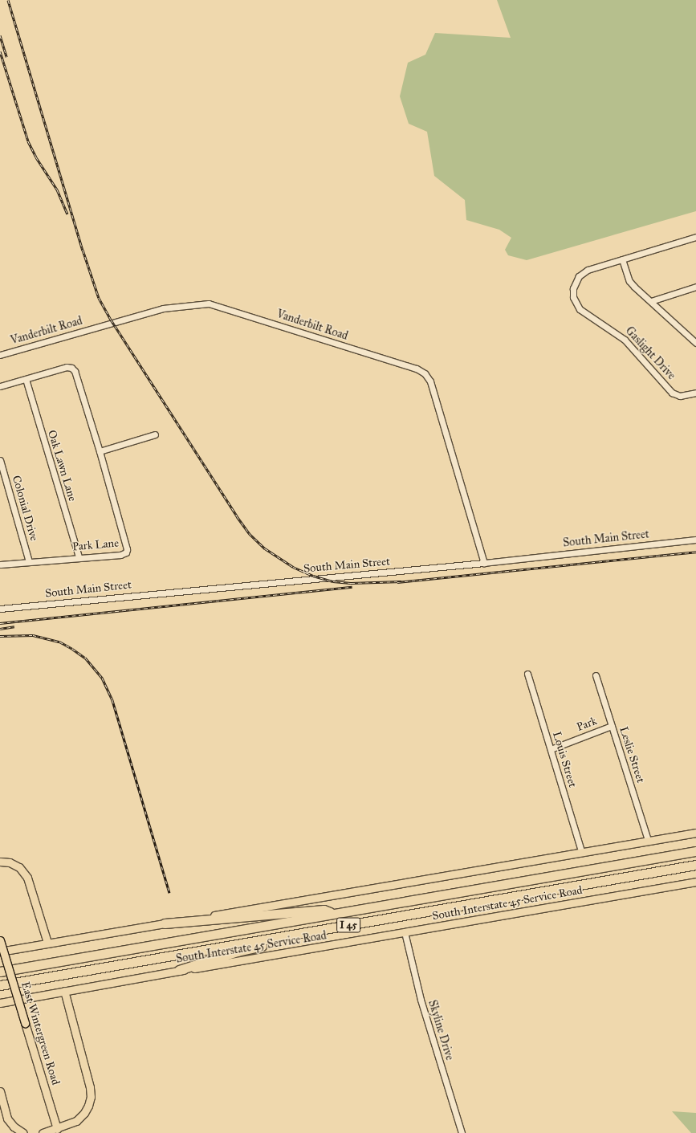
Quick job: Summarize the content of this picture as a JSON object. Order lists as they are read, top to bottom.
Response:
{
  "streets": {
    "highway": ["I 45"],
    "main road": ["South Interstate 45 Service Road", "East Wintergreen Road"],
    "street": [
      "Vanderbilt Road",
      "Gaslight Drive",
      "Oak Lawn Lane",
      "Colonial Drive",
      "South Main Street",
      "Park Lane",
      "Park",
      "Leslie Street",
      "Louis Street",
      "Skyline Drive"
    ]
  },
  "crossings": [
    ["Vanderbilt Road", "South Main Street"],
    ["Oak Lawn Lane", "Park Lane"],
    ["Colonial Drive", "Park Lane"],
    ["Park", "Leslie Street"],
    ["Park", "Louis Street"],
    ["South Interstate 45 Service Road", "Skyline Drive"]
  ]
}
